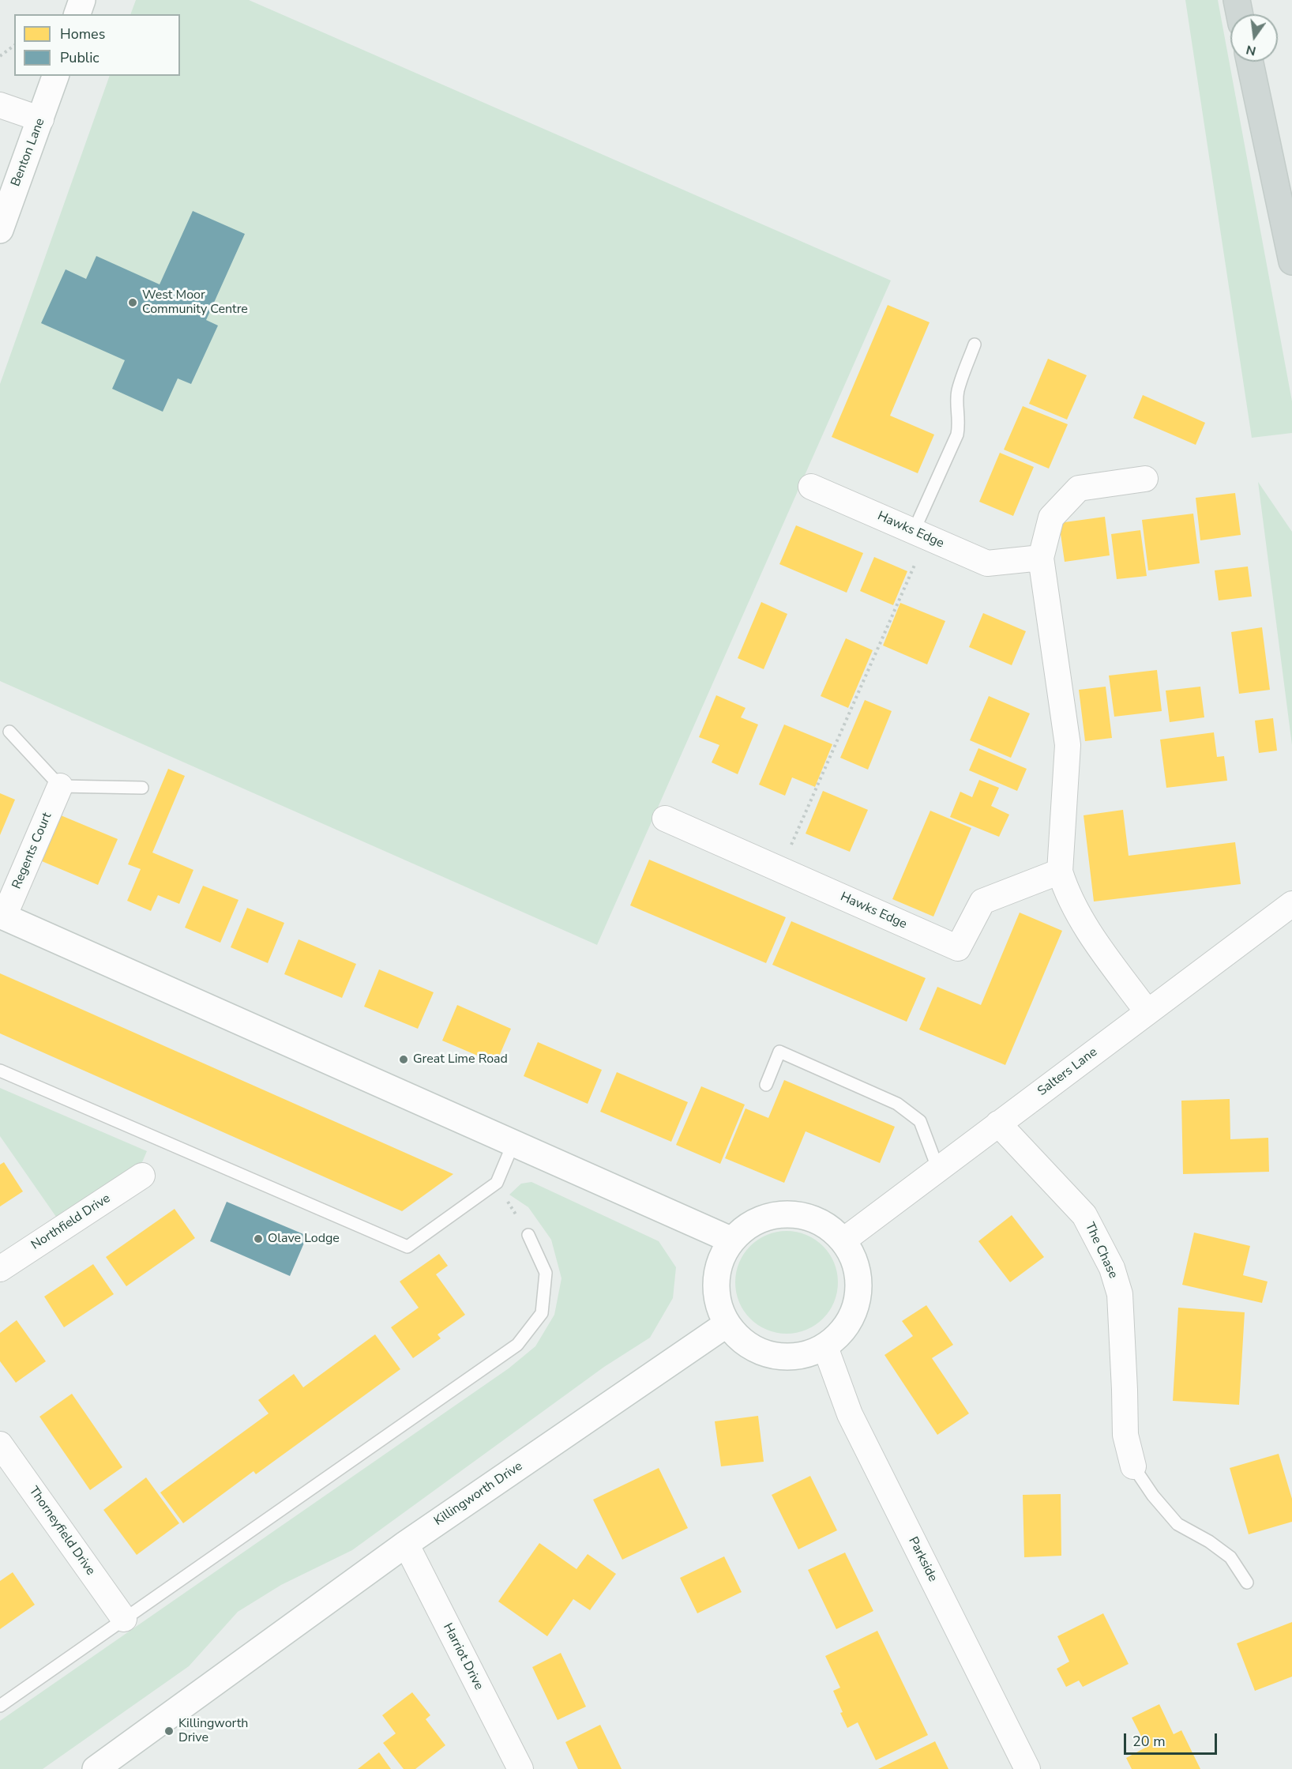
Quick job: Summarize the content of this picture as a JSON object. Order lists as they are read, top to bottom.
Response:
{
  "streets": {
    "main road": ["Benton Lane", "Killingworth Drive"],
    "street": [
      "Hawks Edge",
      "Regents Court",
      "Salters Lane",
      "Northfield Drive",
      "The Chase",
      "Thorneyfield Drive",
      "Parkside",
      "Harriot Drive"
    ]
  },
  "crossings": [
    ["Salters Lane", "The Chase"],
    ["Salters Lane", "Killingworth Drive"],
    ["Salters Lane", "Parkside"],
    ["Killingworth Drive", "Parkside"],
    ["Killingworth Drive", "Harriot Drive"]
  ],
  "places": [
    "West Moor Community Centre",
    "Great Lime Road",
    "Olave Lodge",
    "Killingworth Drive"
  ],
  "legend": ["Homes", "Public"],
  "scale_bar": "20 m",
  "north": "bottom"
}
